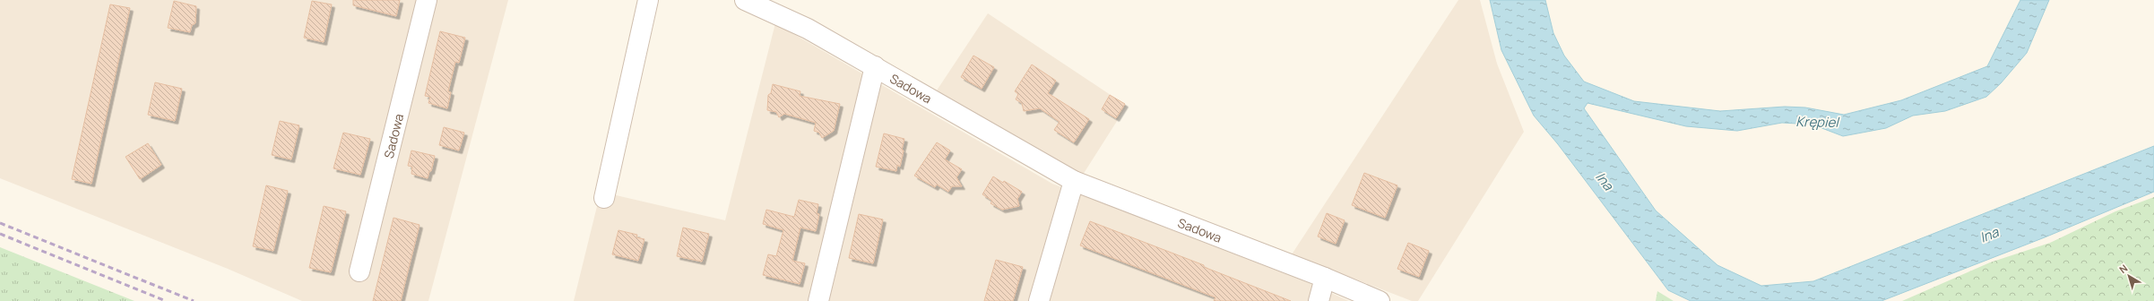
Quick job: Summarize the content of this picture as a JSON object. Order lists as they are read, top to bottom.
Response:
{
  "streets": {
    "street": ["Sadowa"]
  },
  "water": ["Krępiel", "Ina"],
  "north": "top left"
}
